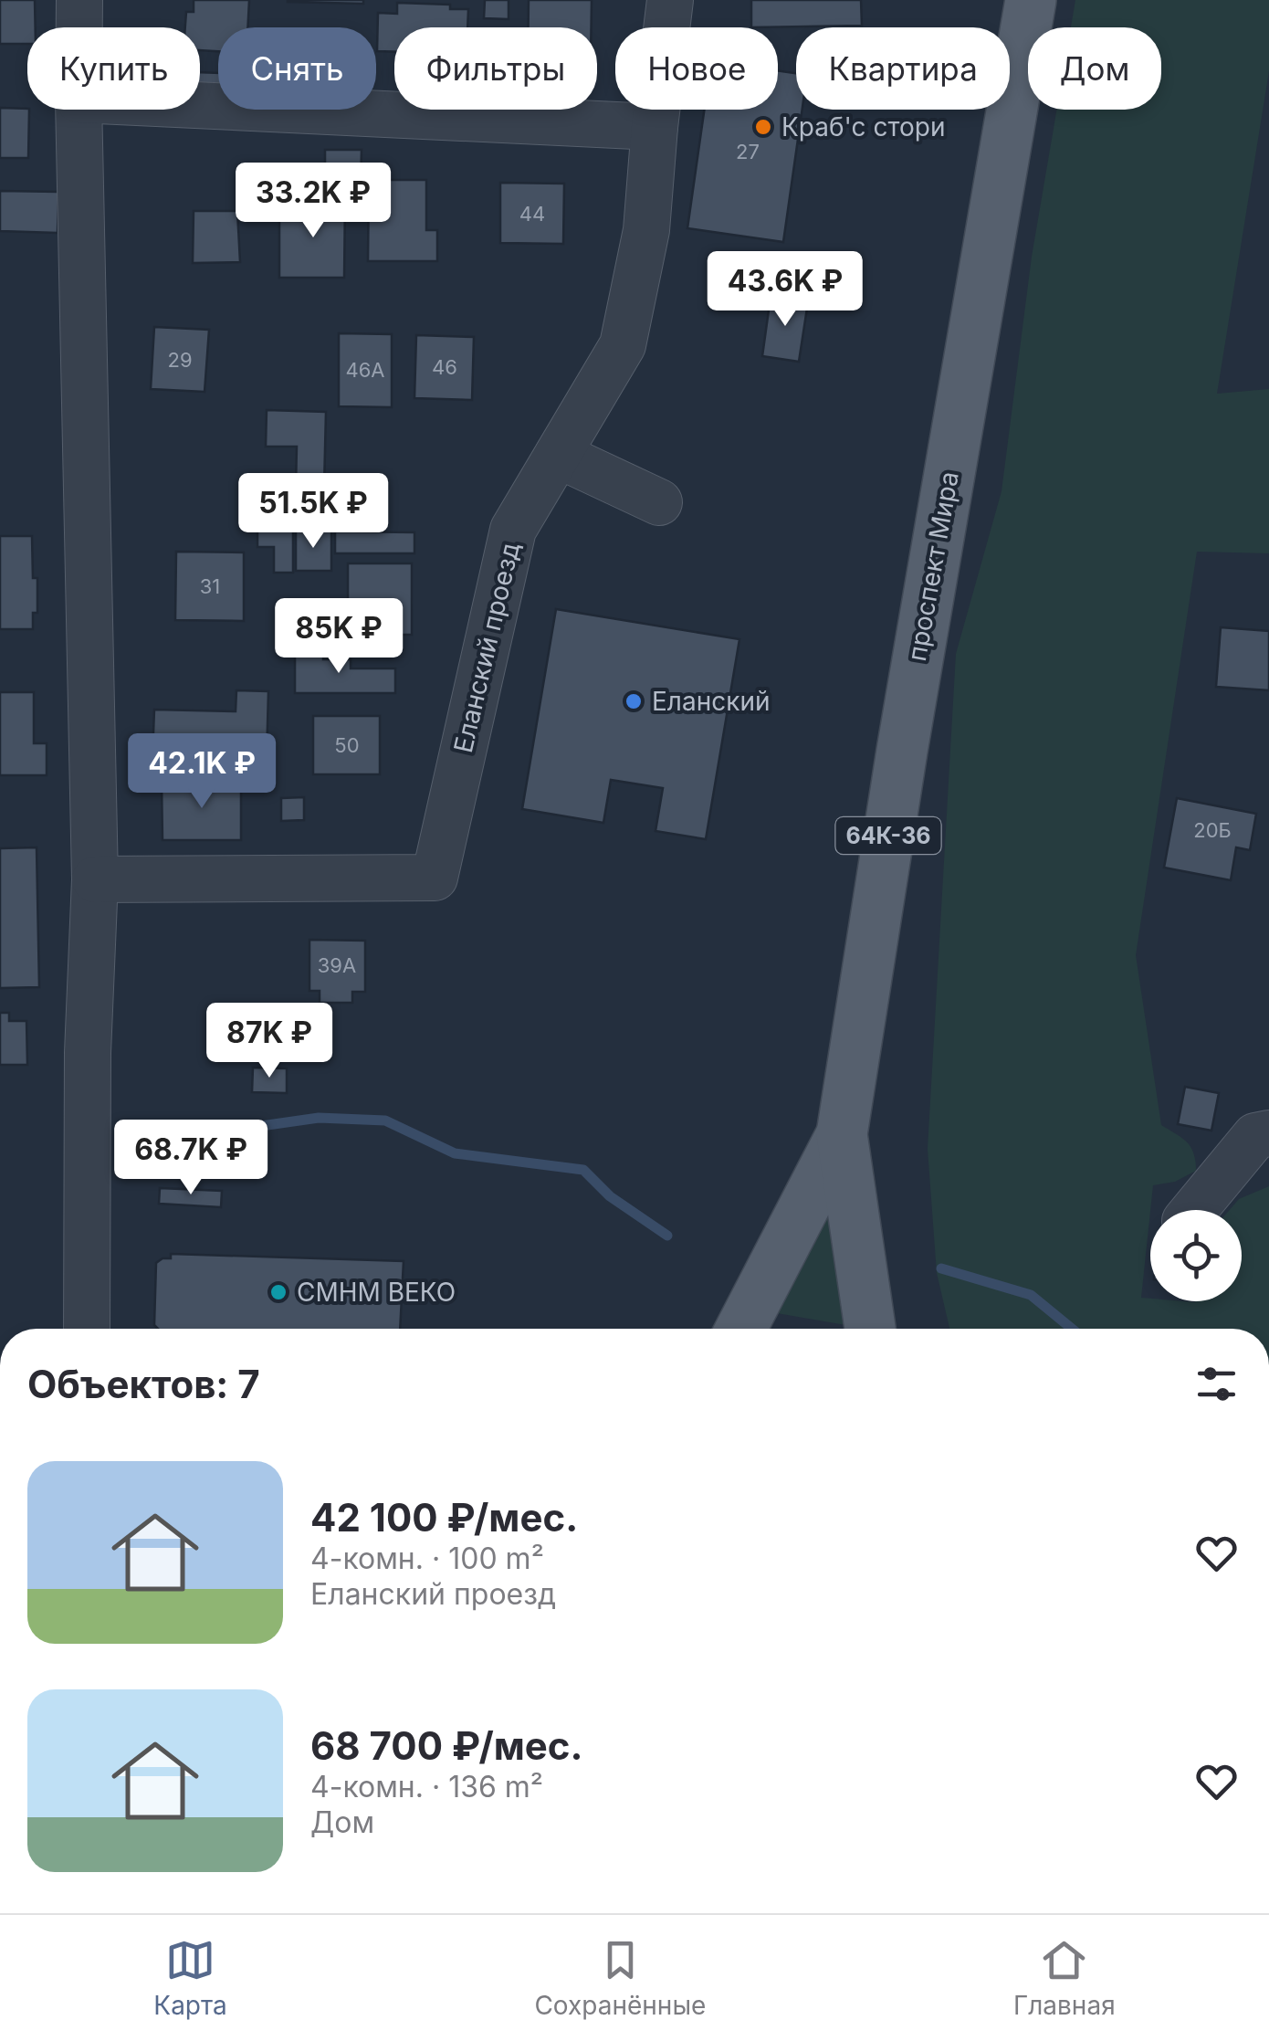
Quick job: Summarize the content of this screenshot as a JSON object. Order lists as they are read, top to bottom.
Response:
{
  "streets": {
    "main road": ["проспект Мира", "64К-36"],
    "street": ["Еланский проезд"]
  },
  "places": ["Краб'с стори", "Еланский", "СМНМ ВЕКО"],
  "house_numbers": [
    "27",
    "44",
    "29",
    "46",
    "46А",
    "31",
    "50",
    "20Б",
    "39А"
  ],
  "page": {
    "chip": [
      "Купить",
      "Снять",
      "Фильтры",
      "Новое",
      "Квартира",
      "Дом"
    ],
    "price": [
      "33.2K ₽",
      "43.6K ₽",
      "51.5K ₽",
      "85K ₽",
      "42.1K ₽",
      "87K ₽",
      "68.7K ₽"
    ],
    "heading": "Объектов: 7",
    "list": [
      {
        "name": "42 100 ₽/мес.",
        "note": "4-комн. · 100 m² · Еланский проезд"
      },
      {
        "name": "68 700 ₽/мес.",
        "note": "4-комн. · 136 m² · Дом"
      }
    ],
    "tabs": ["Карта", "Сохранённые", "Главная"]
  }
}
